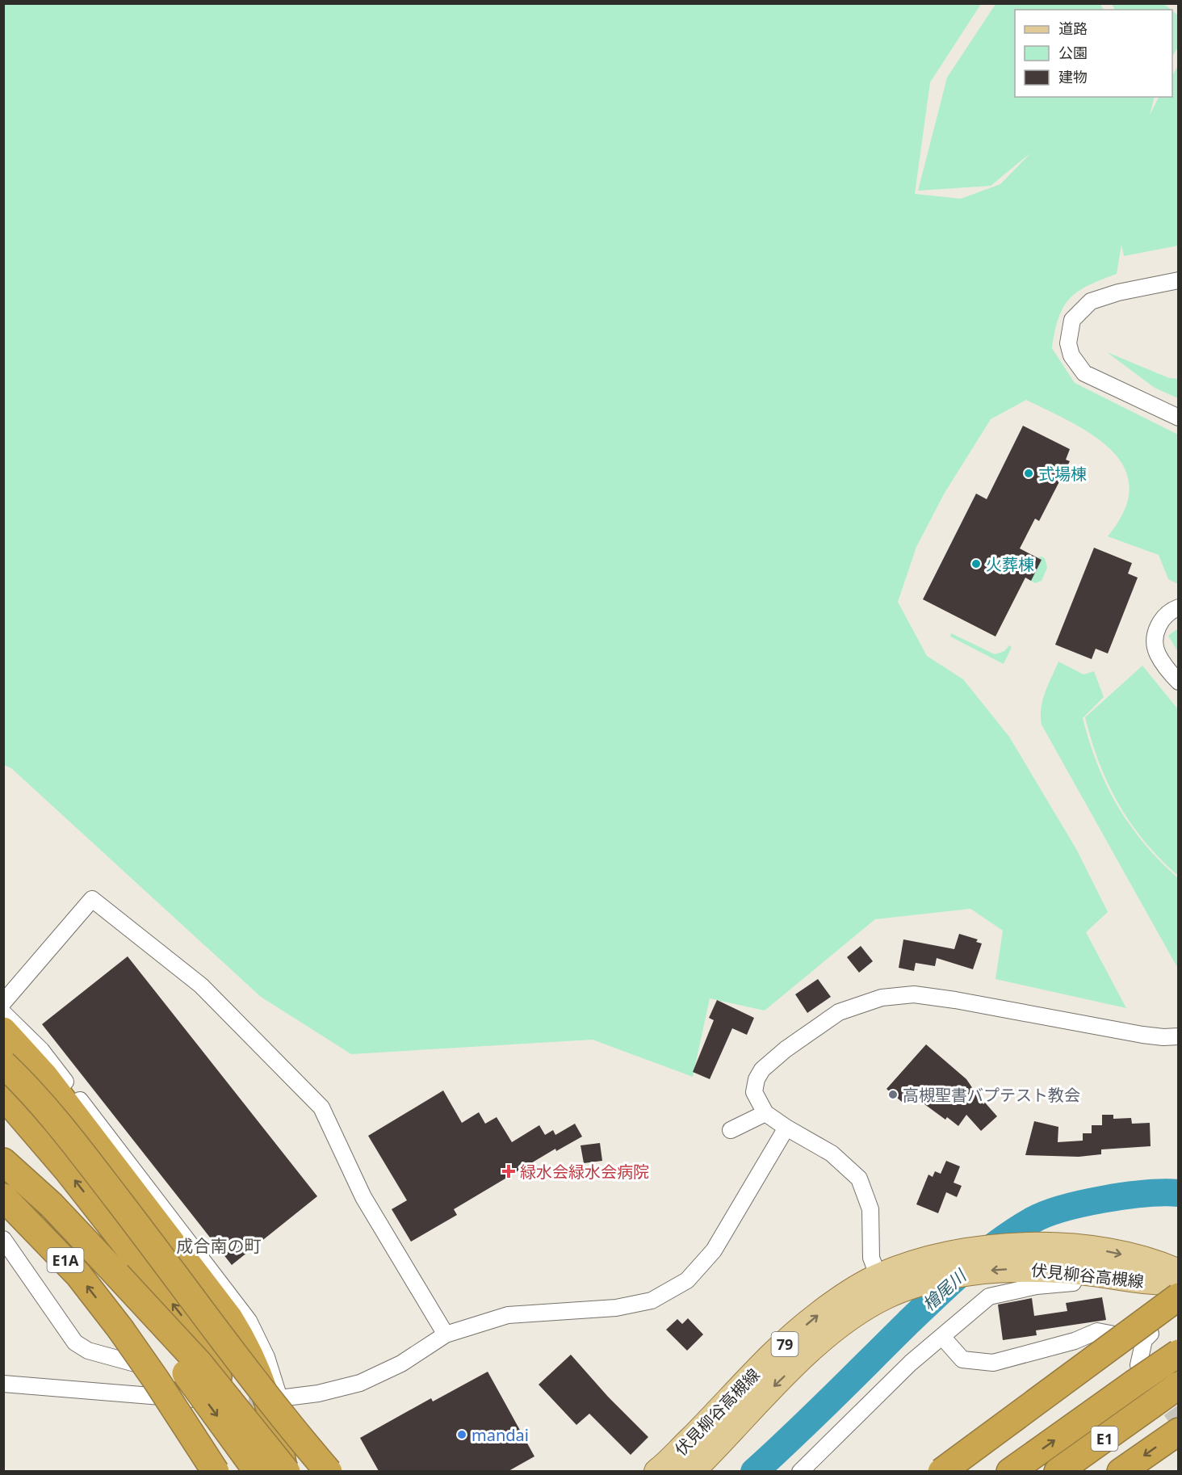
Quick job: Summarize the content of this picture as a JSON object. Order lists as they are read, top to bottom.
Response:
{
  "streets": {
    "highway": ["E1A", "E1"],
    "main road": ["伏見柳谷高槻線", "79"]
  },
  "districts": ["成合南の町"],
  "water": ["檜尾川"],
  "places": {
    "other": [
      "式場棟",
      "火葬棟",
      "高槻聖書バプテスト教会",
      "mandai"
    ],
    "health": ["緑水会緑水会病院"]
  },
  "legend": ["道路", "公園", "建物"]
}
